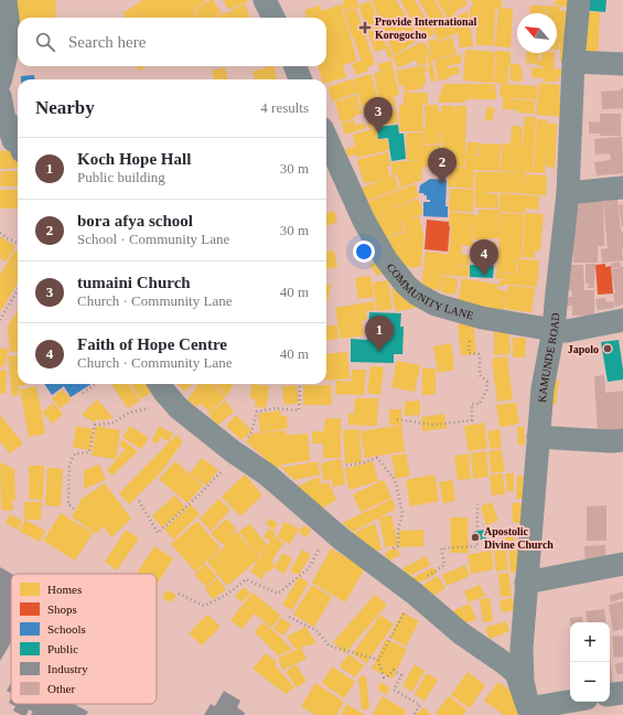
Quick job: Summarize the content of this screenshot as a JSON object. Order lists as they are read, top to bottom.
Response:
{
  "streets": {
    "street": ["COMMUNITY LANE", "KAMUNDE ROAD"]
  },
  "crossings": [
    ["COMMUNITY LANE", "KAMUNDE ROAD"]
  ],
  "places": {
    "health": ["Provide International Korogocho"],
    "other": ["Japolo", "Apostolic Divine Church"]
  },
  "legend": [
    "Homes",
    "Shops",
    "Schools",
    "Public",
    "Industry",
    "Other"
  ],
  "north": "top left",
  "page": {
    "search": "Search here",
    "heading": ["Nearby", "4 results"],
    "pins": [
      "3",
      "2",
      "4",
      "1"
    ],
    "list": [
      {
        "mark": "1",
        "name": "Koch Hope Hall",
        "note": "Public building",
        "value": "30 m"
      },
      {
        "mark": "2",
        "name": "bora afya school",
        "note": "School · Community Lane",
        "value": "30 m"
      },
      {
        "mark": "3",
        "name": "tumaini Church",
        "note": "Church · Community Lane",
        "value": "40 m"
      },
      {
        "mark": "4",
        "name": "Faith of Hope Centre",
        "note": "Church · Community Lane",
        "value": "40 m"
      }
    ],
    "map_buttons": ["+", "−"]
  }
}
